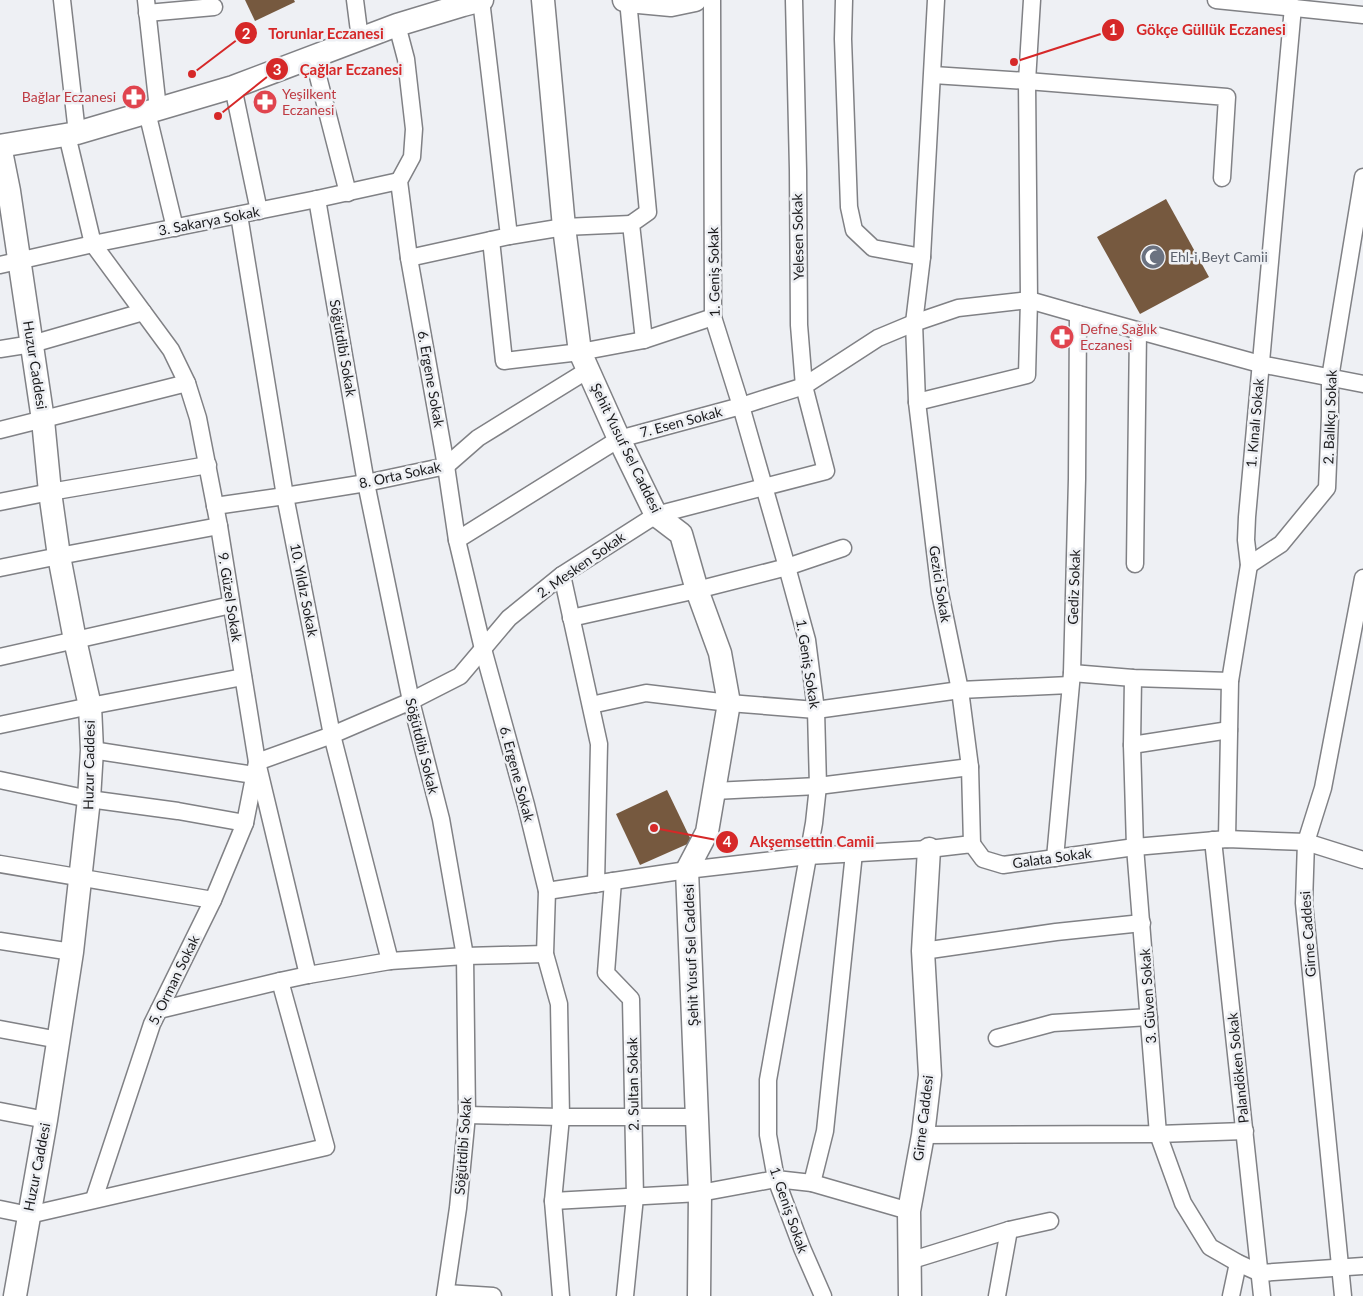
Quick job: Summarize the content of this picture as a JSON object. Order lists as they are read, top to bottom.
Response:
{
  "streets": {
    "main road": ["Huzur Caddesi", "Şehit Yusuf Sel Caddesi", "Girne Caddesi"],
    "street": [
      "3. Sakarya Sokak",
      "Yelesen Sokak",
      "1. Geniş Sokak",
      "Söğütdibi Sokak",
      "6. Ergene Sokak",
      "2. Balıkçı Sokak",
      "7. Esen Sokak",
      "1. Kınalı Sokak",
      "8. Orta Sokak",
      "2. Mesken Sokak",
      "Gezici Sokak",
      "Gediz Sokak",
      "10. Yıldız Sokak",
      "9. Güzel Sokak",
      "Galata Sokak",
      "5. Orman Sokak",
      "3. Güven Sokak",
      "Palandöken Sokak",
      "2. Sultan Sokak"
    ]
  },
  "crossings": [
    ["3. Sakarya Sokak", "Söğütdibi Sokak"],
    ["3. Sakarya Sokak", "Huzur Caddesi"],
    ["3. Sakarya Sokak", "6. Ergene Sokak"],
    ["3. Sakarya Sokak", "10. Yıldız Sokak"],
    ["3. Sakarya Sokak", "9. Güzel Sokak"],
    ["Yelesen Sokak", "7. Esen Sokak"],
    ["Yelesen Sokak", "2. Mesken Sokak"],
    ["1. Geniş Sokak", "7. Esen Sokak"],
    ["1. Geniş Sokak", "2. Mesken Sokak"],
    ["Söğütdibi Sokak", "8. Orta Sokak"],
    ["Söğütdibi Sokak", "2. Mesken Sokak"],
    ["6. Ergene Sokak", "7. Esen Sokak"],
    ["6. Ergene Sokak", "8. Orta Sokak"],
    ["6. Ergene Sokak", "2. Mesken Sokak"],
    ["2. Balıkçı Sokak", "1. Kınalı Sokak"],
    ["7. Esen Sokak", "Şehit Yusuf Sel Caddesi"],
    ["7. Esen Sokak", "Gezici Sokak"],
    ["1. Kınalı Sokak", "Galata Sokak"],
    ["1. Kınalı Sokak", "Palandöken Sokak"],
    ["Şehit Yusuf Sel Caddesi", "8. Orta Sokak"],
    ["Şehit Yusuf Sel Caddesi", "2. Mesken Sokak"],
    ["8. Orta Sokak", "10. Yıldız Sokak"],
    ["8. Orta Sokak", "9. Güzel Sokak"],
    ["2. Mesken Sokak", "10. Yıldız Sokak"],
    ["2. Mesken Sokak", "9. Güzel Sokak"],
    ["2. Mesken Sokak", "5. Orman Sokak"],
    ["Gezici Sokak", "Galata Sokak"],
    ["Gediz Sokak", "Galata Sokak"],
    ["9. Güzel Sokak", "5. Orman Sokak"],
    ["Galata Sokak", "Girne Caddesi"],
    ["Galata Sokak", "3. Güven Sokak"],
    ["Galata Sokak", "Palandöken Sokak"],
    ["3. Güven Sokak", "Palandöken Sokak"]
  ],
  "places": {
    "other": [
      "Gökçe Güllük Eczanesi",
      "Torunlar Eczanesi",
      "Çağlar Eczanesi",
      "Akşemsettin Camii"
    ],
    "pharmacy": ["Bağlar Eczanesi", "Yeşilkent Eczanesi", "Defne Sağlık Eczanesi"],
    "mosque": ["Ehl-i Beyt Camii"]
  }
}
